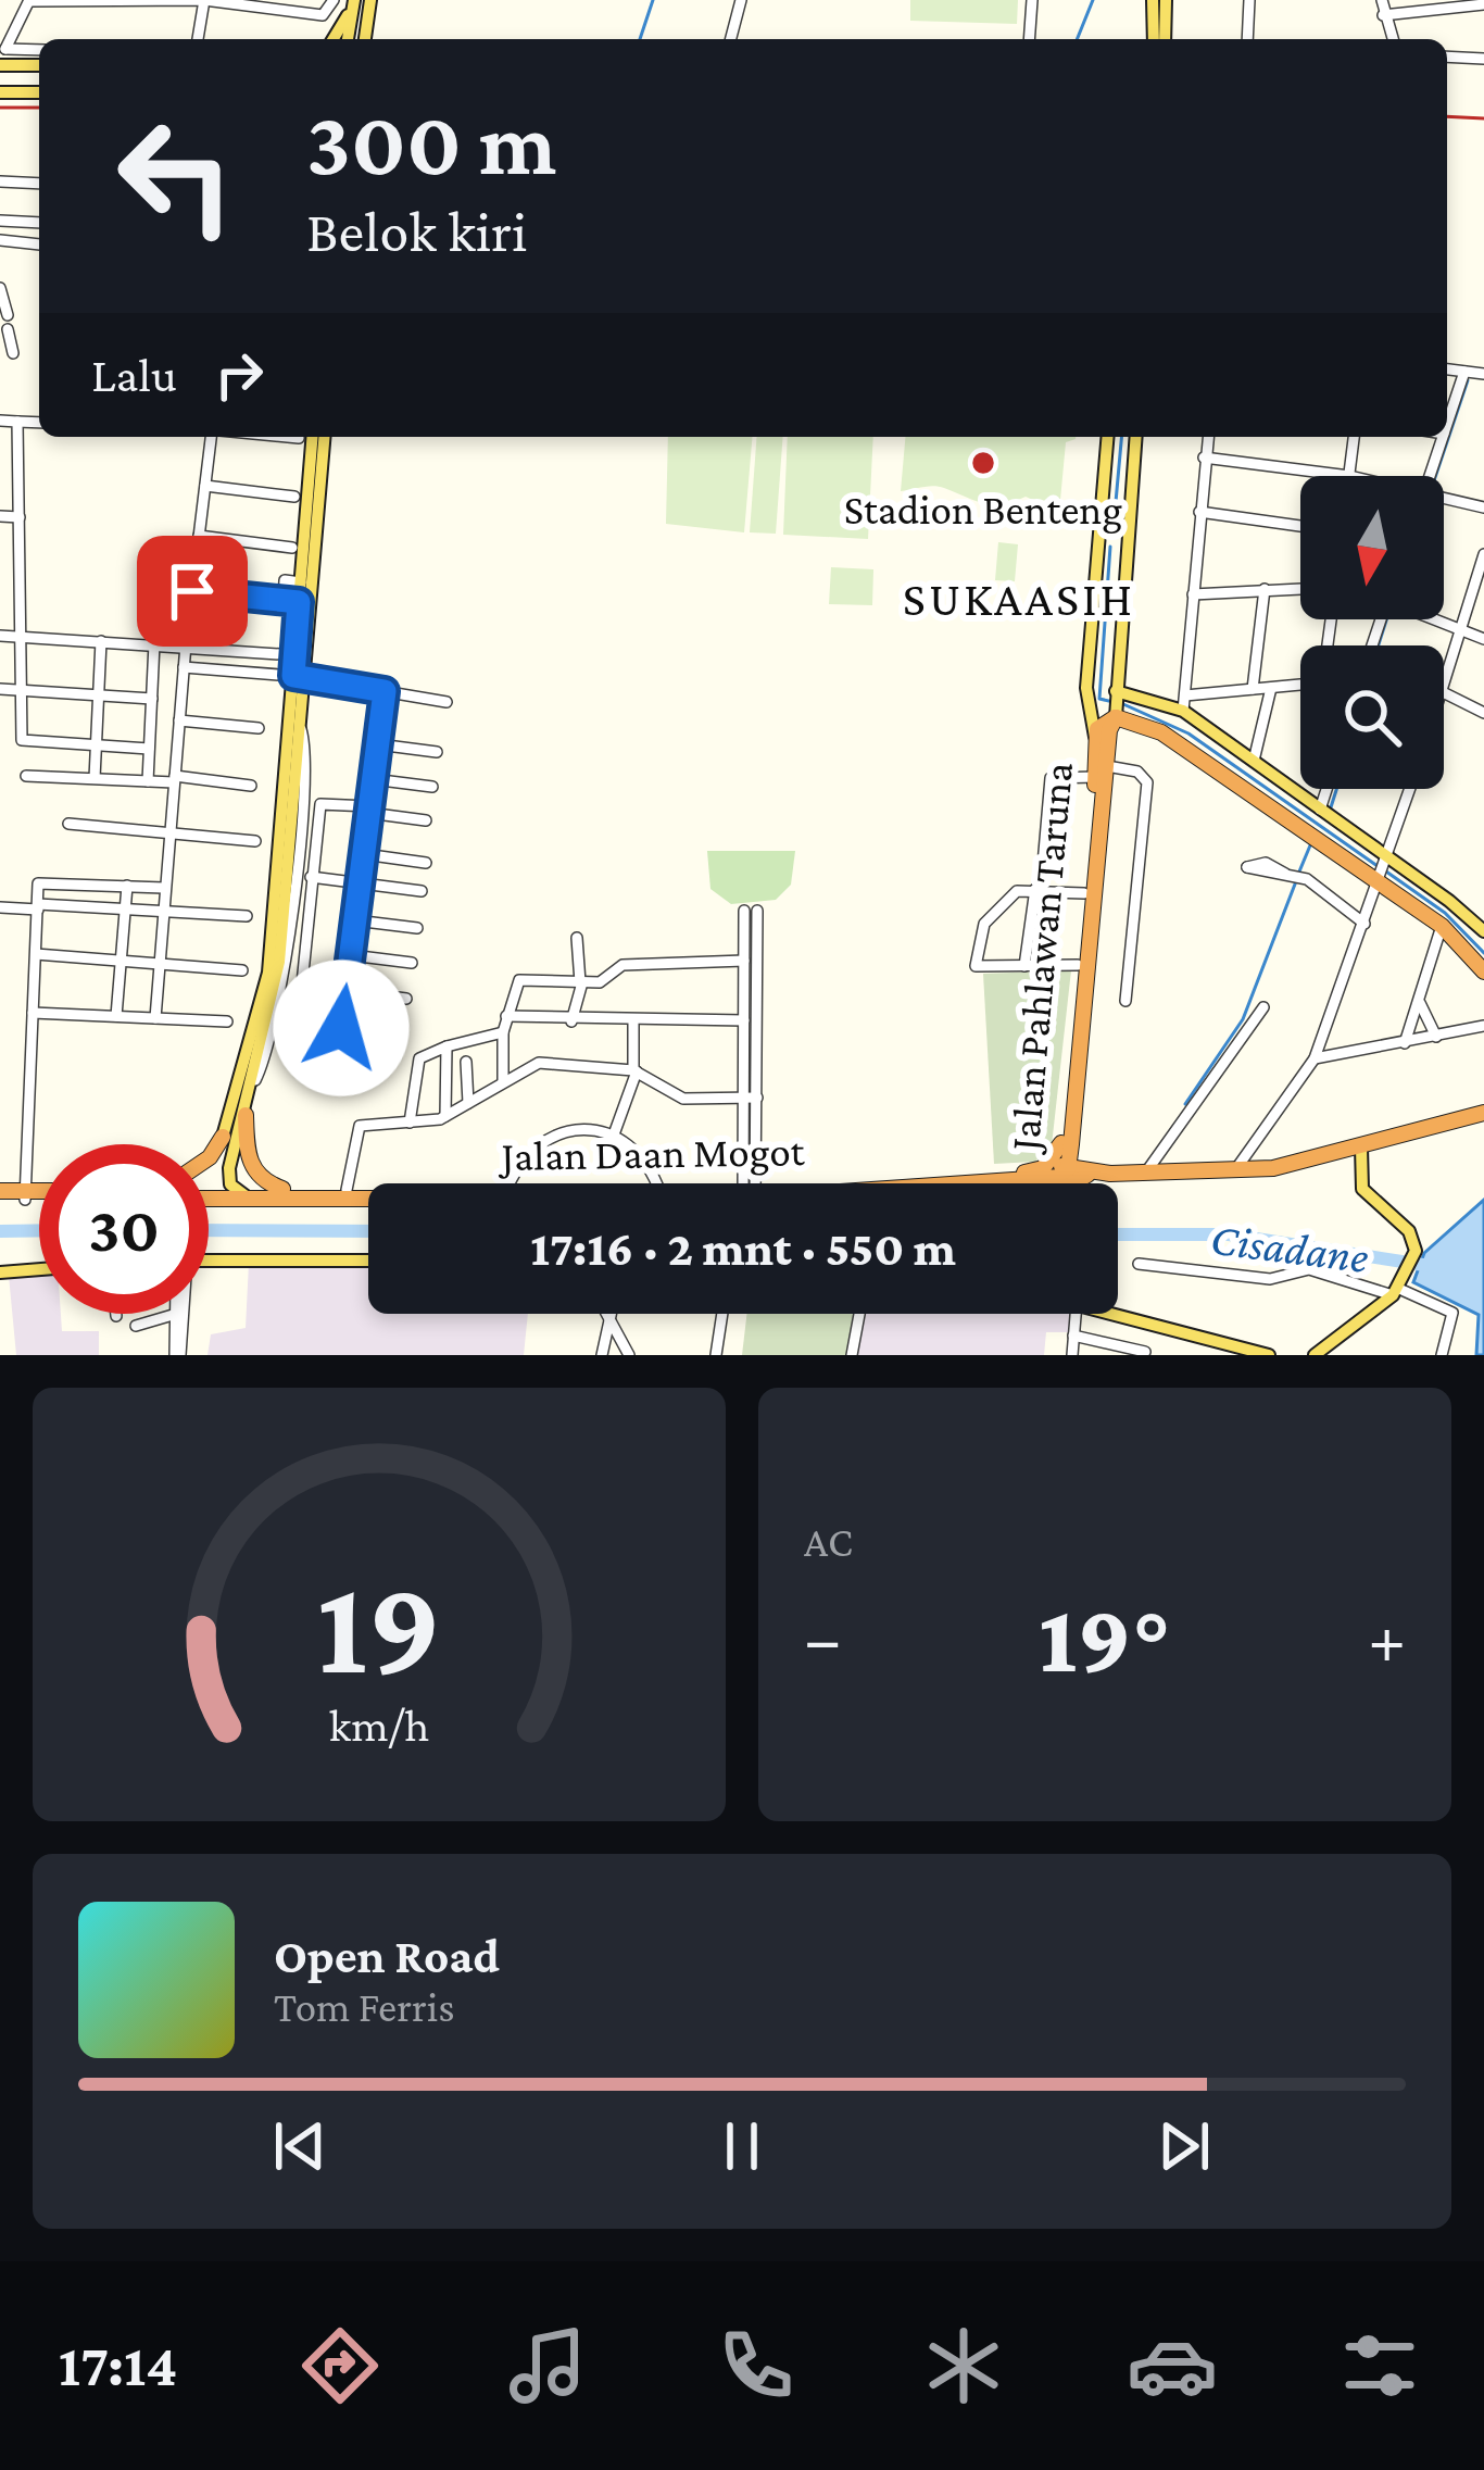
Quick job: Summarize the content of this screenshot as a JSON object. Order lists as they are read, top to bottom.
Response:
{
  "streets": {
    "highway": ["Jalan Pahlawan Taruna", "Jalan Daan Mogot"]
  },
  "crossings": [
    ["Jalan Pahlawan Taruna", "Jalan Daan Mogot"]
  ],
  "districts": ["SUKAASIH"],
  "water": ["Cisadane"],
  "places": ["Stadion Benteng"],
  "north": "bottom",
  "page": {
    "turn": ["300 m", "Belok kiri"],
    "then": "Lalu",
    "limit": "30",
    "trip": "17:16 · 2 mnt · 550 m",
    "tile": "AC",
    "heat": ["−", "19°", "+"],
    "song": ["Open Road", "Tom Ferris"],
    "tabs": "17:14",
    "gauge": ["19", "km/h"]
  }
}
